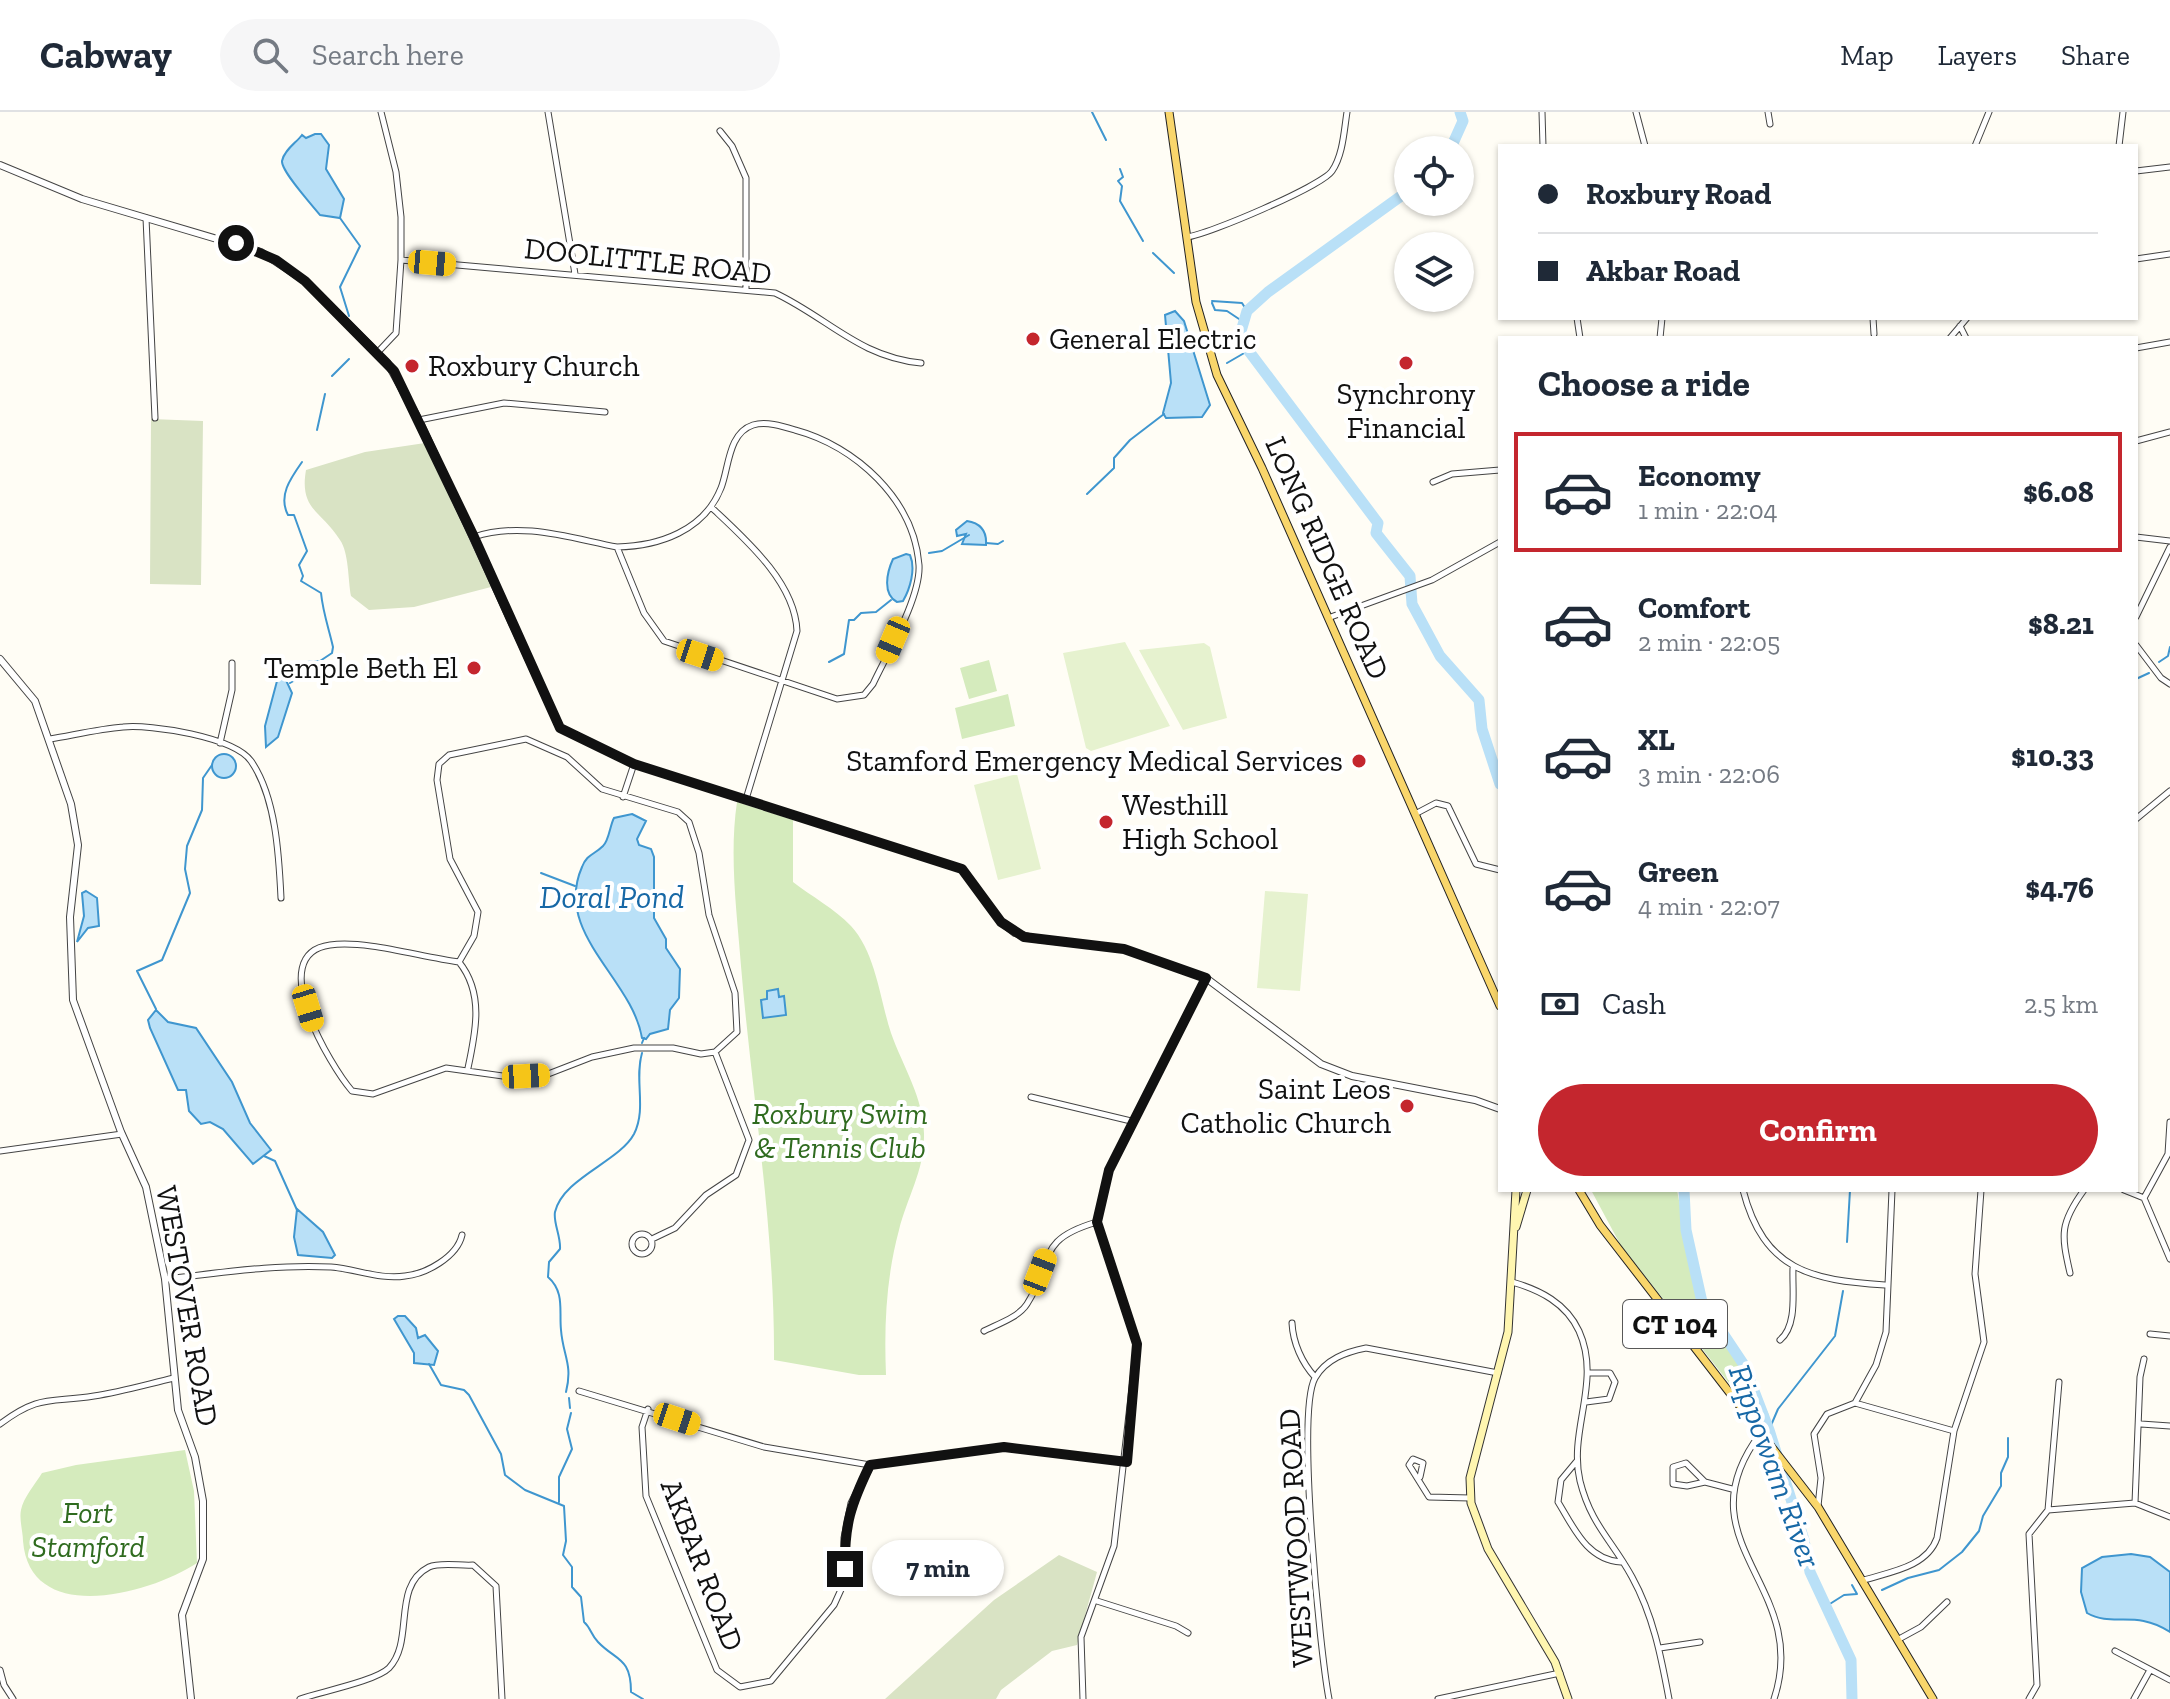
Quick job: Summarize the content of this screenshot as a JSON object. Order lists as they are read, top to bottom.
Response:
{
  "streets": {
    "main road": ["LONG RIDGE ROAD", "CT 104"],
    "street": [
      "DOOLITTLE ROAD",
      "WESTOVER ROAD",
      "WESTWOOD ROAD",
      "AKBAR ROAD"
    ]
  },
  "water": ["Doral Pond", "Rippowam River"],
  "parks": ["Roxbury Swim & Tennis Club", "Fort Stamford"],
  "places": [
    "General Electric",
    "Synchrony Financial",
    "Roxbury Church",
    "Temple Beth El",
    "Stamford Emergency Medical Services",
    "Westhill High School",
    "Saint Leos Catholic Church"
  ],
  "page": {
    "header": "Cabway",
    "search": "Search here",
    "nav": ["Map", "Layers", "Share"],
    "banner": ["Roxbury Road", "Akbar Road"],
    "heading": "Choose a ride",
    "list": [
      {
        "name": "Economy",
        "note": "1 min · 22:04",
        "value": "$6.08"
      },
      {
        "name": "Comfort",
        "note": "2 min · 22:05",
        "value": "$8.21"
      },
      {
        "name": "XL",
        "note": "3 min · 22:06",
        "value": "$10.33"
      },
      {
        "name": "Green",
        "note": "4 min · 22:07",
        "value": "$4.76"
      }
    ],
    "pay": ["Cash", "2.5 km"],
    "buttons": "Confirm",
    "bubble": "7 min"
  }
}
